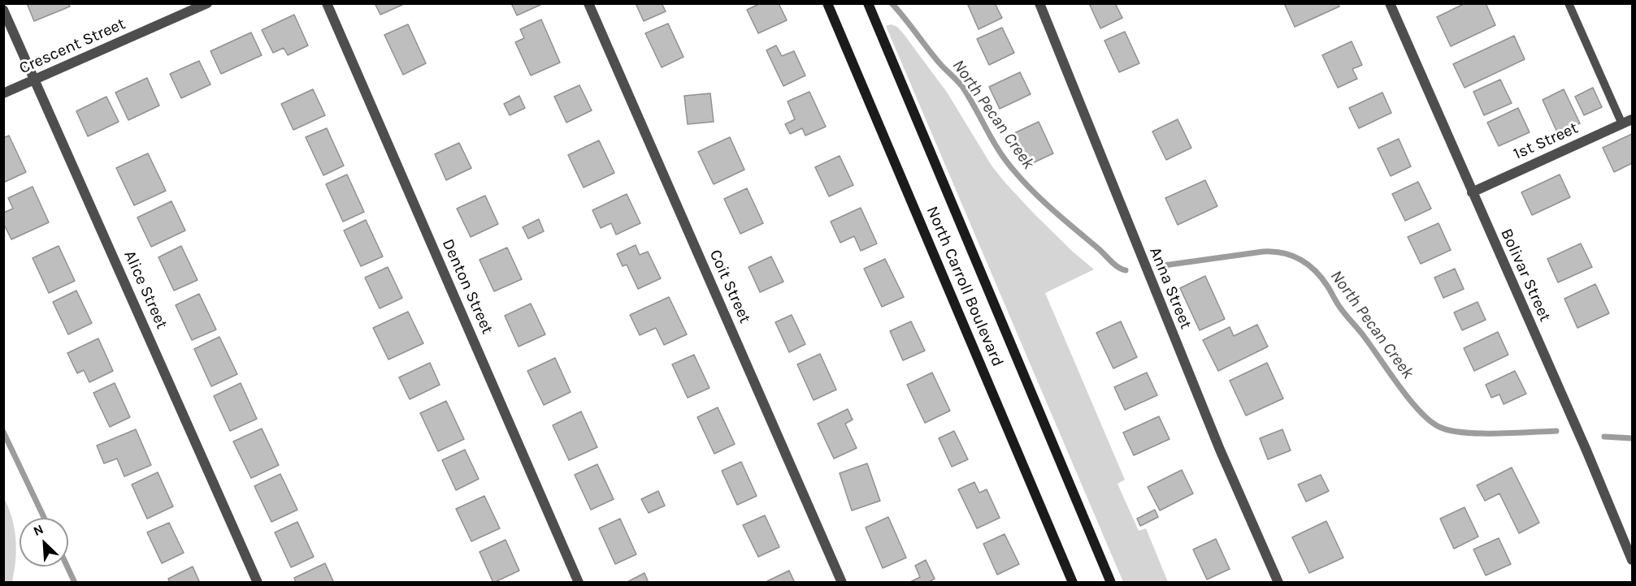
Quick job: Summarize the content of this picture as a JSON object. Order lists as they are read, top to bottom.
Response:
{
  "streets": {
    "main road": ["North Carroll Boulevard"],
    "street": [
      "Crescent Street",
      "1st Street",
      "Bolivar Street",
      "Denton Street",
      "Coit Street",
      "Anna Street",
      "Alice Street"
    ]
  },
  "crossings": [
    ["Crescent Street", "Alice Street"],
    ["1st Street", "Bolivar Street"]
  ],
  "water": ["North Pecan Creek"],
  "north": "top left"
}
